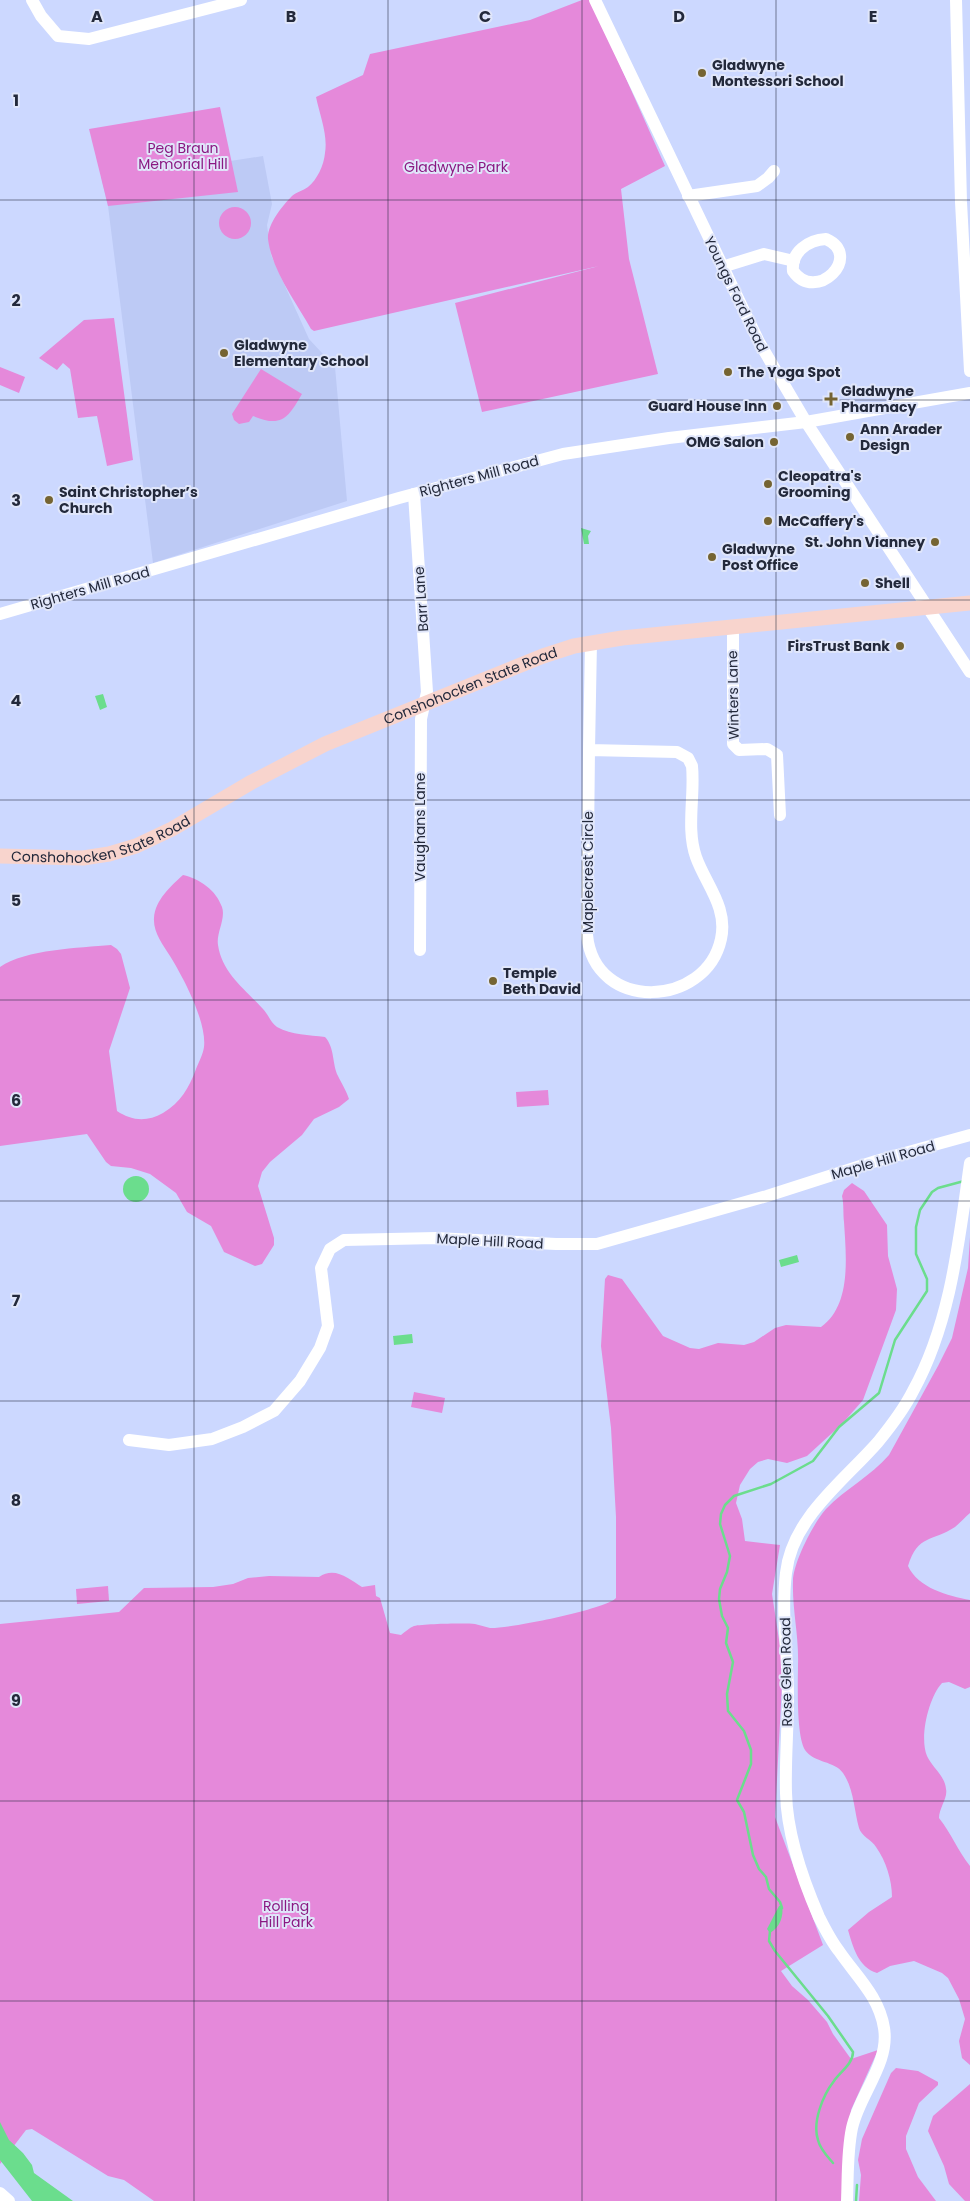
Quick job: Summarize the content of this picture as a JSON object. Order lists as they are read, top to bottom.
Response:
{
  "streets": {
    "main road": ["Conshohocken State Road"],
    "street": [
      "Youngs Ford Road",
      "Righters Mill Road",
      "Barr Lane",
      "Winters Lane",
      "Vaughans Lane",
      "Maplecrest Circle",
      "Maple Hill Road",
      "Rose Glen Road"
    ]
  },
  "crossings": [
    ["Youngs Ford Road", "Righters Mill Road"],
    ["Youngs Ford Road", "Conshohocken State Road"],
    ["Righters Mill Road", "Barr Lane"],
    ["Barr Lane", "Conshohocken State Road"],
    ["Barr Lane", "Vaughans Lane"],
    ["Conshohocken State Road", "Winters Lane"],
    ["Conshohocken State Road", "Vaughans Lane"],
    ["Conshohocken State Road", "Maplecrest Circle"]
  ],
  "parks": ["Peg Braun Memorial Hill", "Gladwyne Park", "Rolling Hill Park"],
  "places": {
    "other": [
      "Gladwyne Montessori School",
      "Gladwyne Elementary School",
      "The Yoga Spot",
      "Guard House Inn",
      "Ann Arader Design",
      "OMG Salon",
      "Cleopatra's Grooming",
      "Saint Christopher’s Church",
      "McCaffery's",
      "St. John Vianney",
      "Gladwyne Post Office",
      "Shell",
      "FirsTrust Bank",
      "Temple Beth David"
    ],
    "health": ["Gladwyne Pharmacy"]
  },
  "grid": {
    "columns": [
      "A",
      "B",
      "C",
      "D",
      "E"
    ],
    "rows": [
      "1",
      "2",
      "3",
      "4",
      "5",
      "6",
      "7",
      "8",
      "9"
    ]
  }
}
